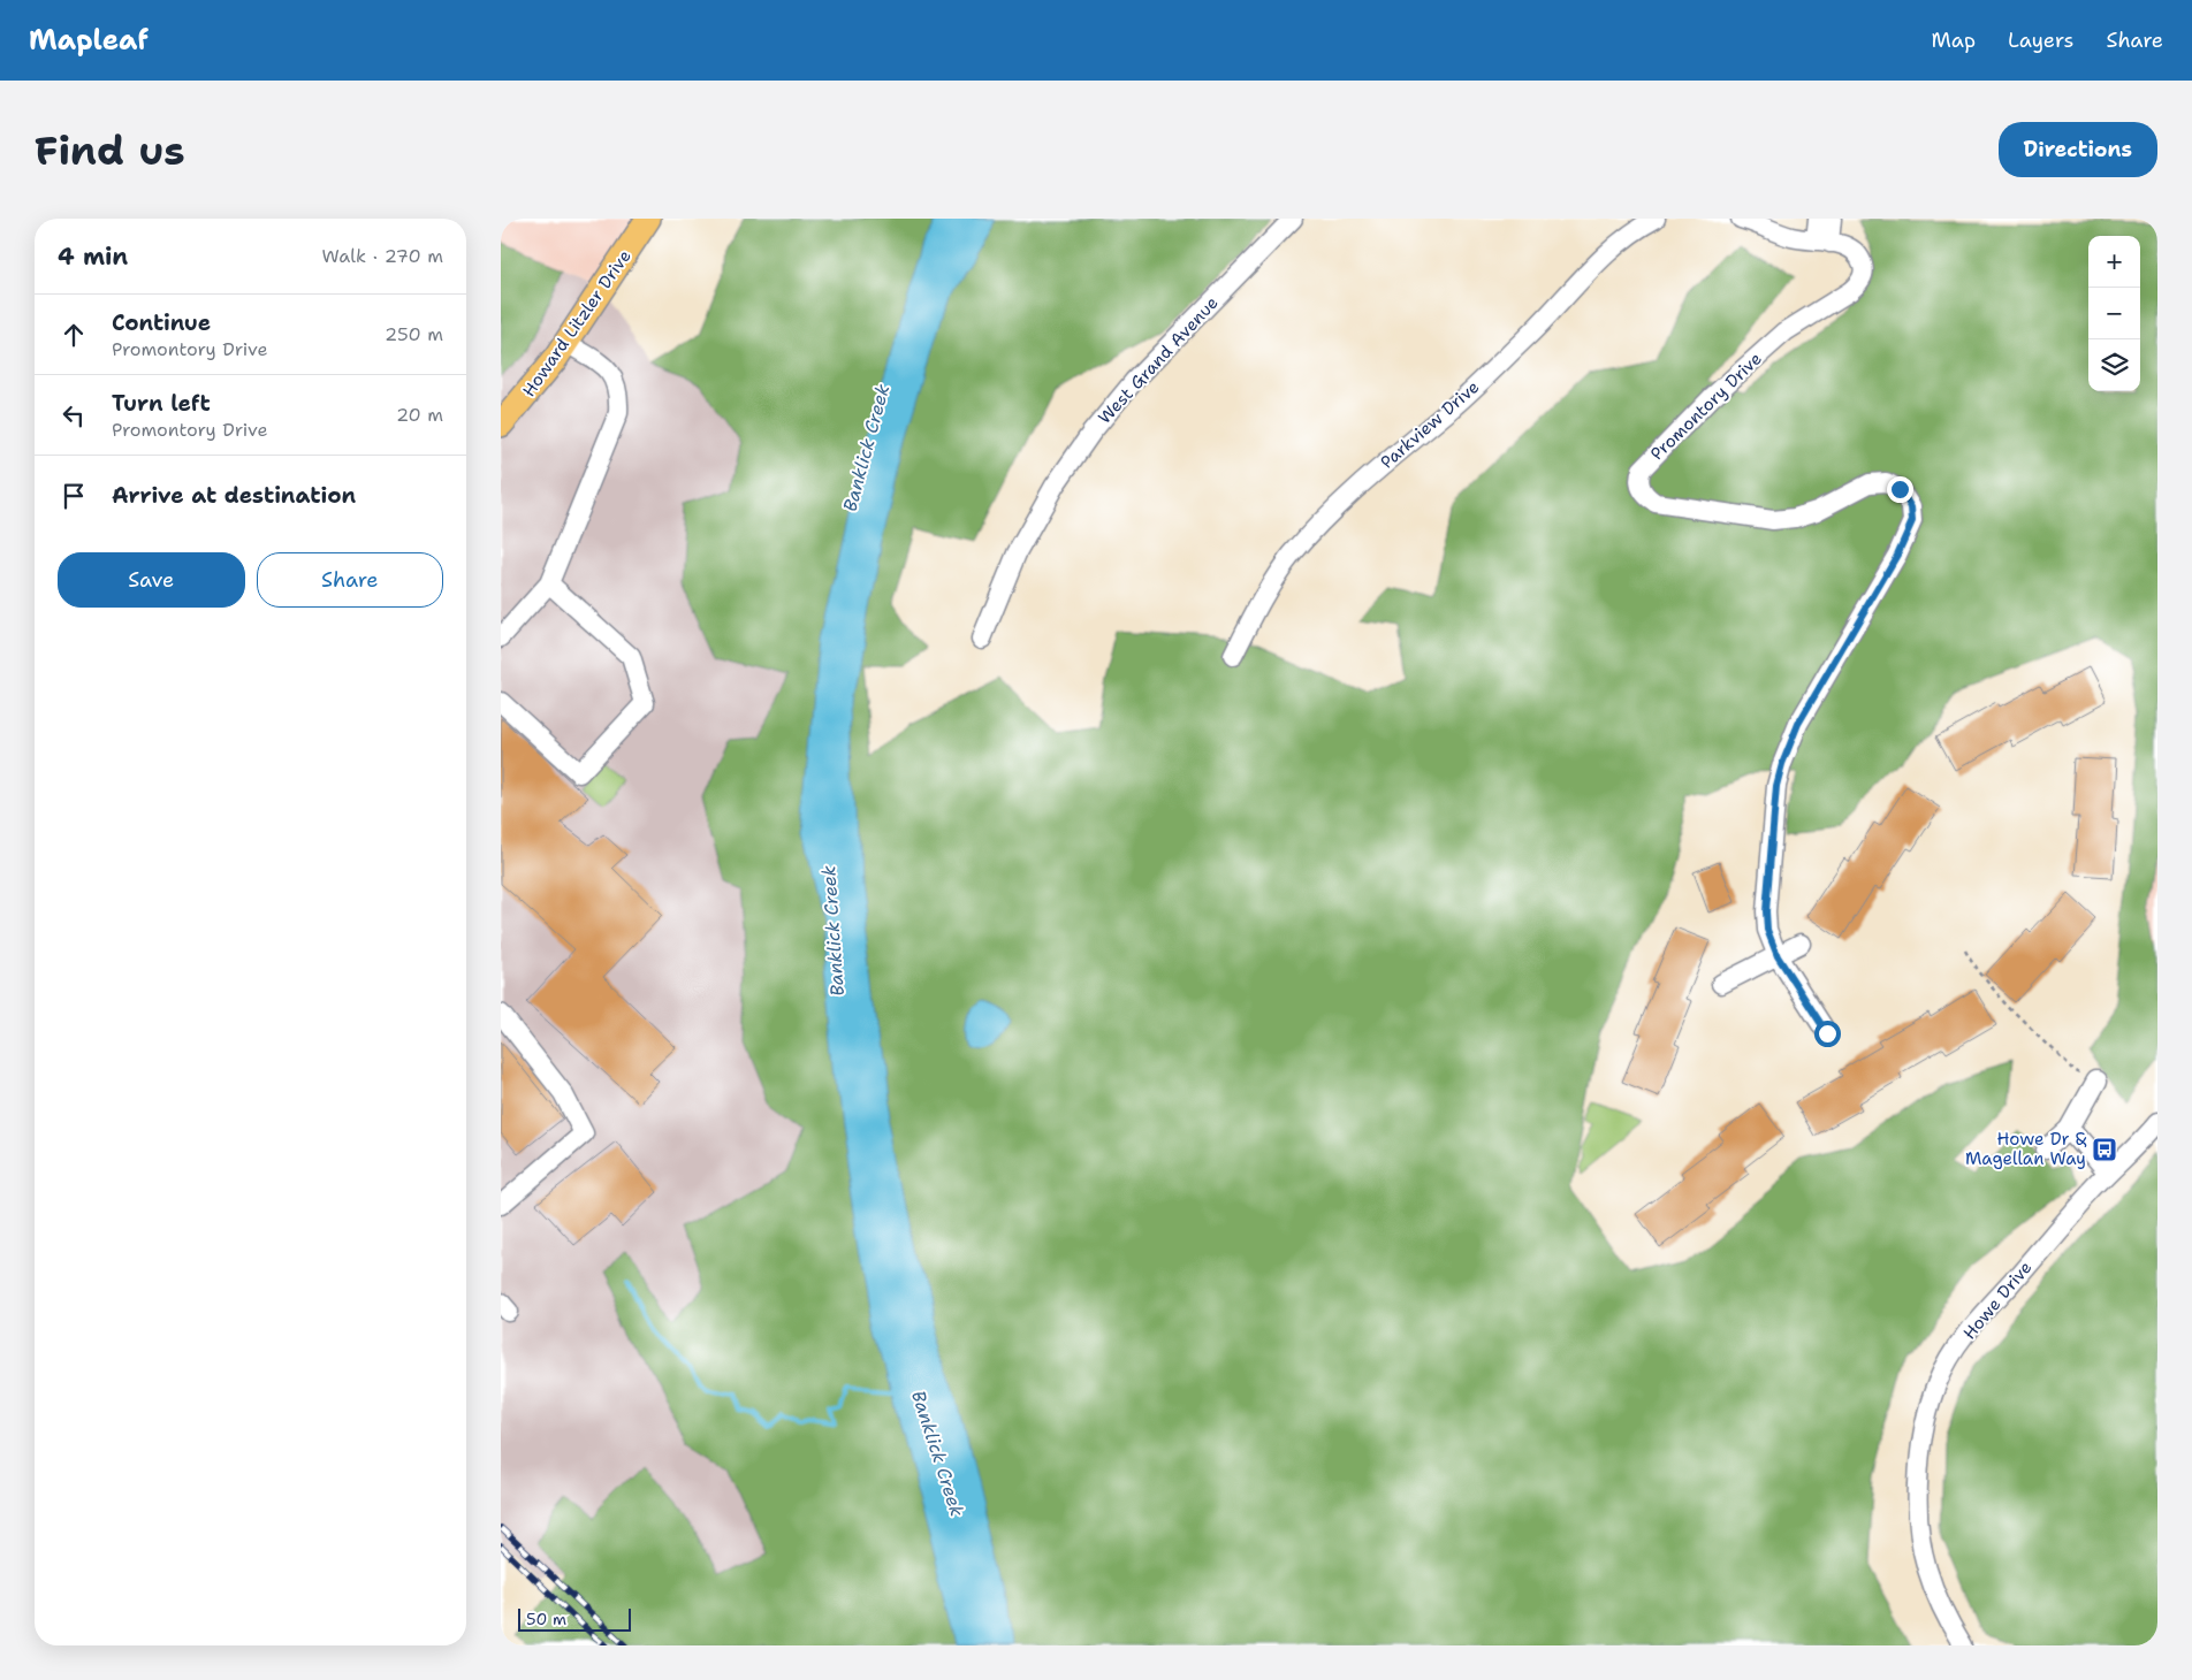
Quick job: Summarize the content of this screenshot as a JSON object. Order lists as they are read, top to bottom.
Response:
{
  "streets": {
    "main road": ["Howard Litzler Drive"],
    "street": [
      "West Grand Avenue",
      "Promontory Drive",
      "Parkview Drive",
      "Howe Drive"
    ]
  },
  "water": ["Banklick Creek"],
  "places": {
    "bus stop": ["Howe Dr & Magellan Way"]
  },
  "scale_bar": "50 m",
  "page": {
    "header": "Mapleaf",
    "nav": ["Map", "Layers", "Share"],
    "buttons": [
      "Directions",
      ["Save", "Share"]
    ],
    "title": "Find us",
    "heading": ["4 min", "Walk · 270 m"],
    "map_buttons": ["+", "−"],
    "list": [
      ["Continue", "Promontory Drive", "250 m"],
      ["Turn left", "Promontory Drive", "20 m"],
      "Arrive at destination"
    ],
    "scale": "50 m"
  }
}
